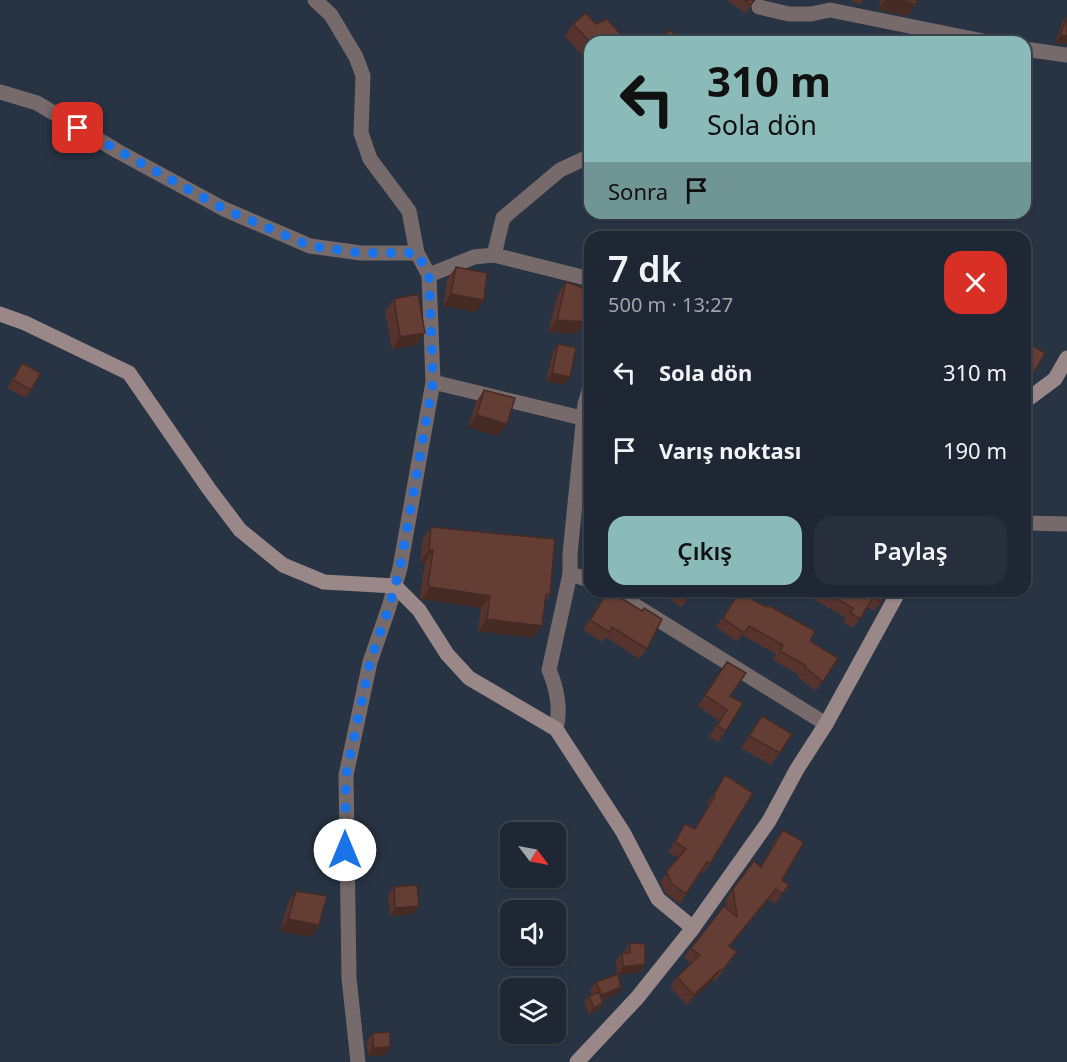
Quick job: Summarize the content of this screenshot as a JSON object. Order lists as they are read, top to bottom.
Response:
{
  "north": "bottom right",
  "page": {
    "turn": ["310 m", "Sola dön"],
    "then": "Sonra",
    "heading": ["7 dk", "500 m · 13:27"],
    "list": [
      {
        "name": "Sola dön",
        "value": "310 m"
      },
      {
        "name": "Varış noktası",
        "value": "190 m"
      }
    ],
    "buttons": ["Çıkış", "Paylaş"]
  }
}
